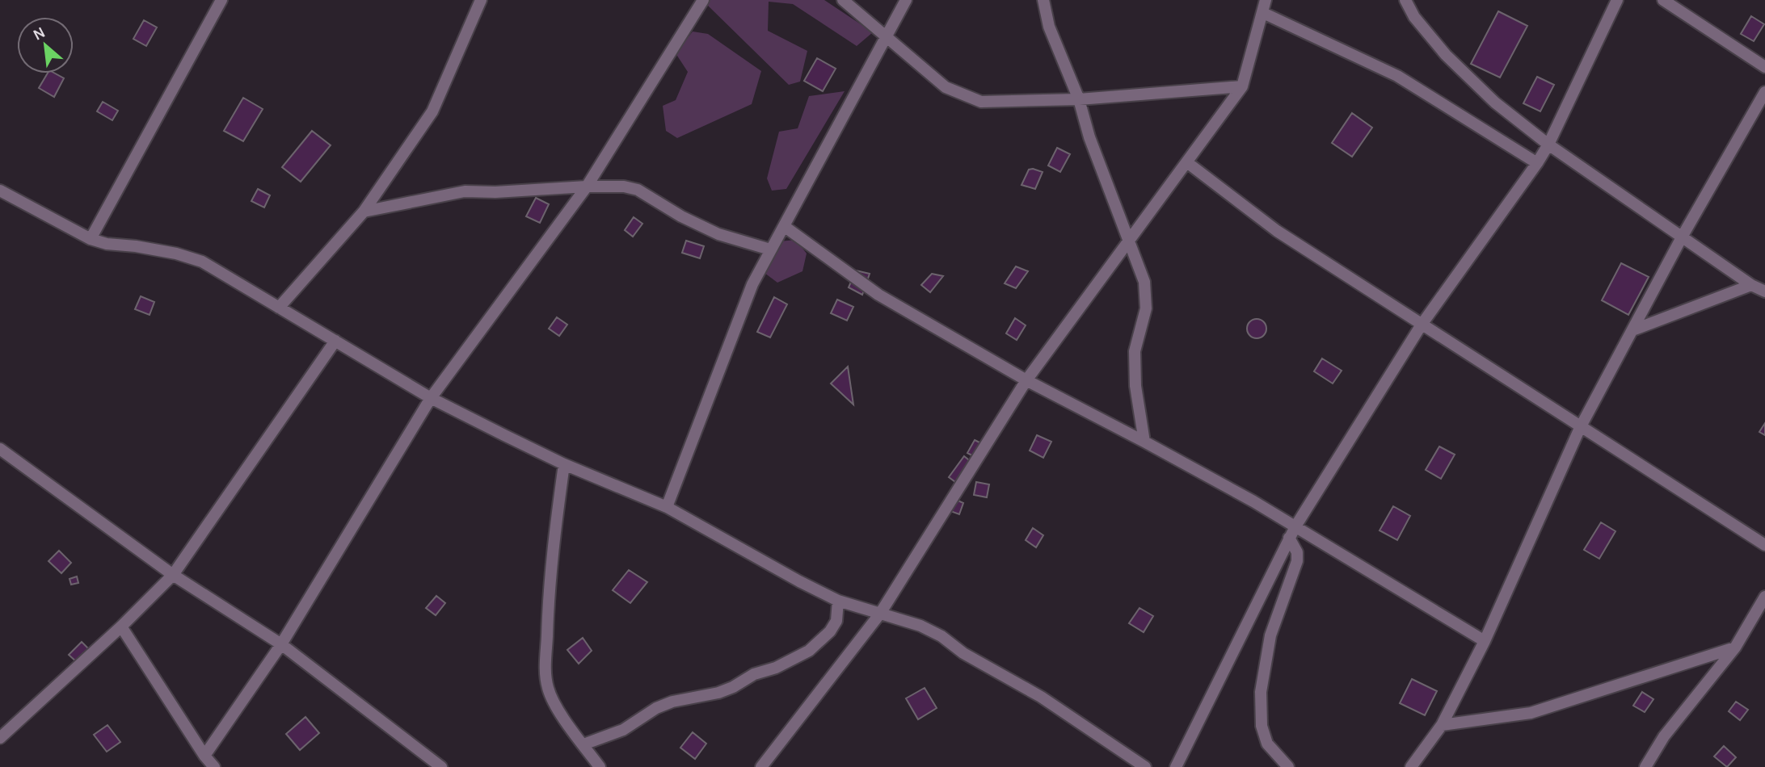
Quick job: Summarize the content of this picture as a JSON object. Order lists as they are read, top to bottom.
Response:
{
  "north": "top left"
}
